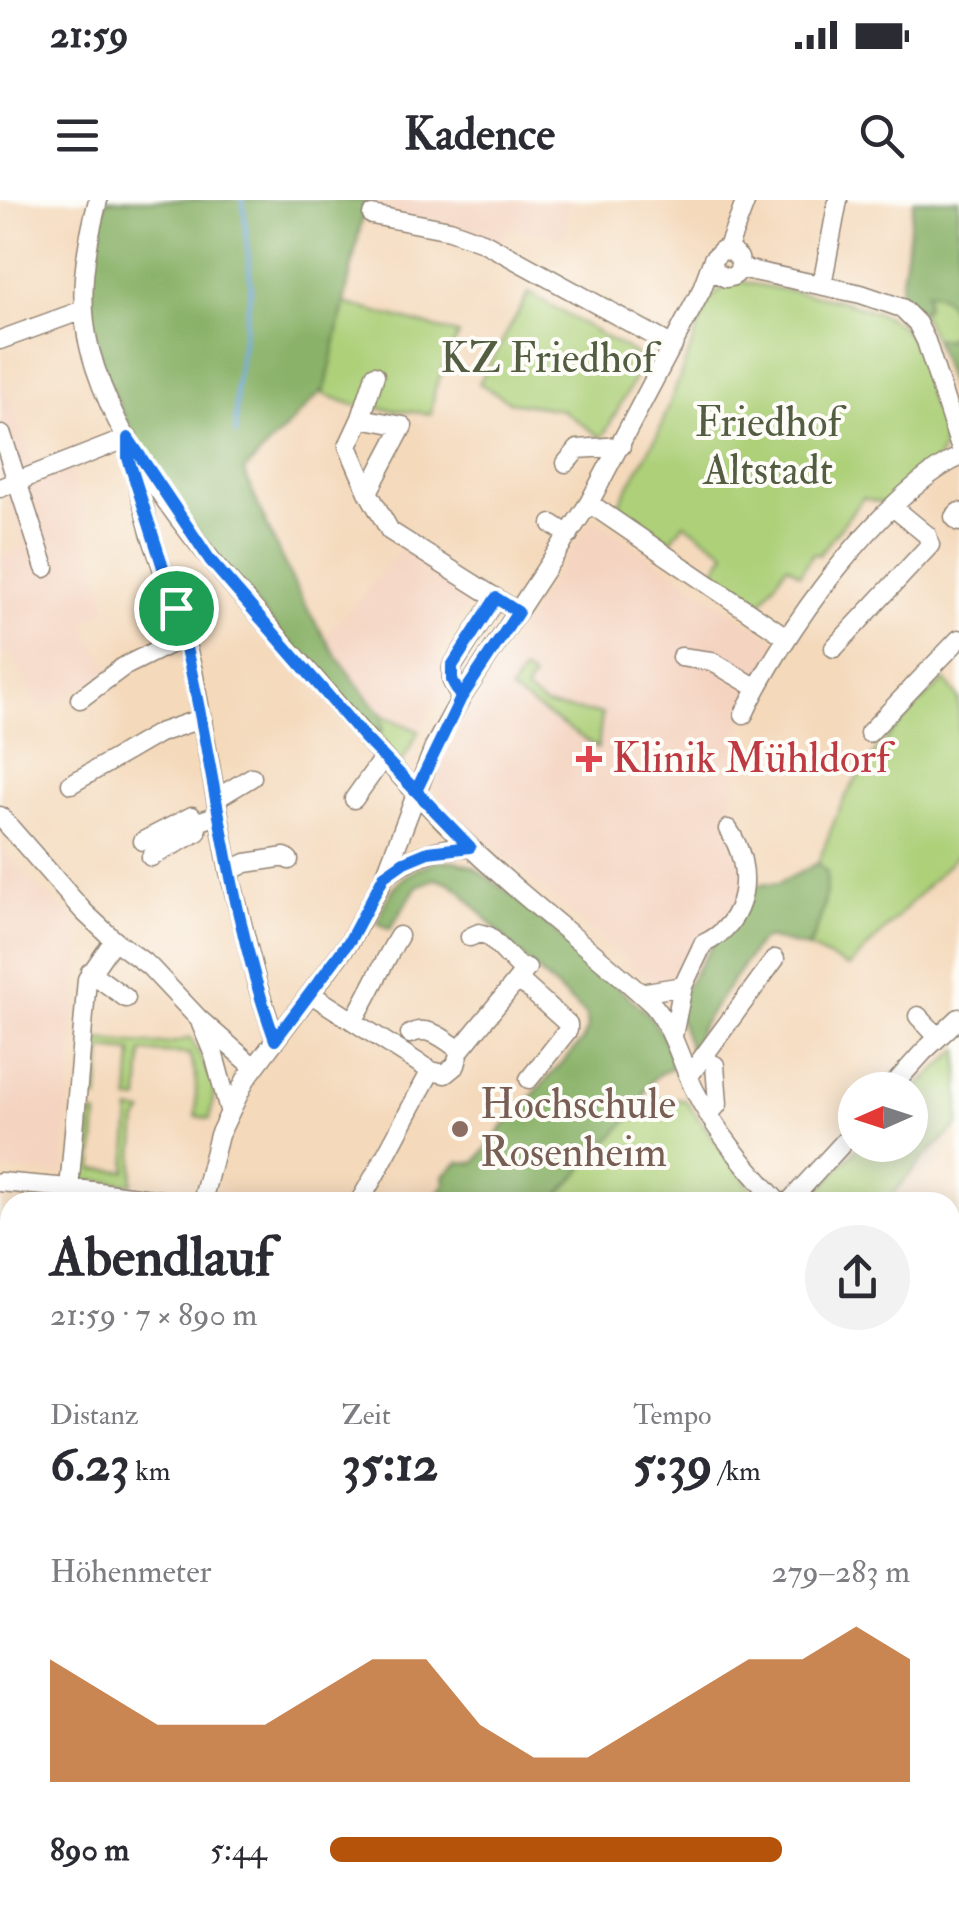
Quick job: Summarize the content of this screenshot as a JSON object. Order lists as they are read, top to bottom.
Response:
{
  "parks": ["KZ Friedhof", "Friedhof Altstadt"],
  "places": {
    "health": ["Klinik Mühldorf"],
    "other": ["Hochschule Rosenheim"]
  },
  "north": "left",
  "page": {
    "status": "21:59",
    "header": "Kadence",
    "heading": ["Abendlauf", "21:59 · 7 × 890 m"],
    "stats": [
      ["Distanz", "6.23 km"],
      ["Zeit", "35:12"],
      ["Tempo", "5:39 /km"]
    ],
    "chart": ["Höhenmeter", "279–283 m"],
    "list": [
      {
        "name": "890 m",
        "note": "5:44"
      }
    ]
  }
}
